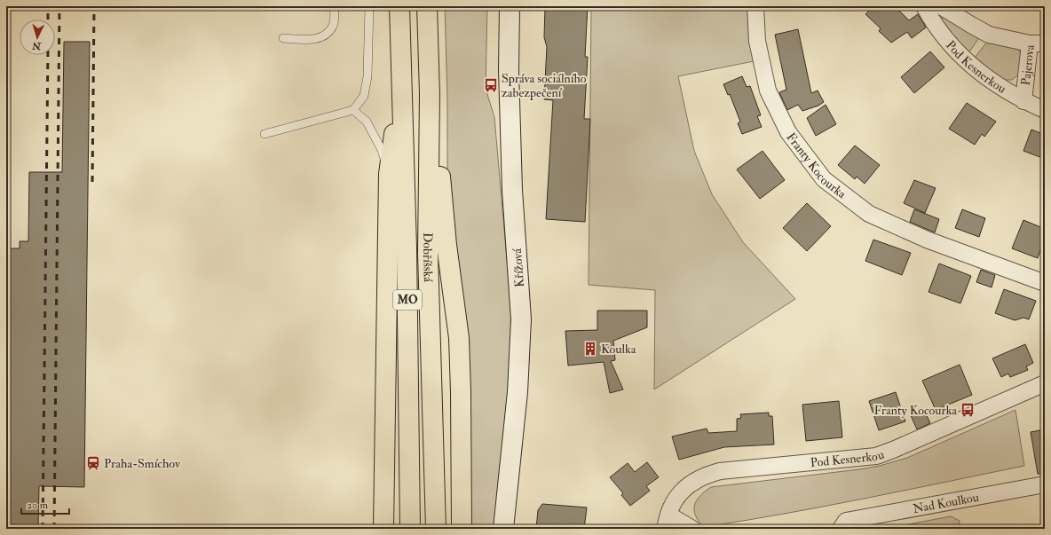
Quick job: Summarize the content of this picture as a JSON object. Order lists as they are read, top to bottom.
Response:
{
  "streets": {
    "highway": ["Dobříšská", "MO"],
    "street": [
      "Pod Kesnerkou",
      "Pajerova",
      "Franty Kocourka",
      "Křížová",
      "Nad Koulkou"
    ]
  },
  "crossings": [
    ["Pod Kesnerkou", "Pajerova"]
  ],
  "places": {
    "bus stop": ["Správa sociálního zabezpečení", "Franty Kocourka"],
    "building": ["Koulka"],
    "station": ["Praha-Smíchov"]
  },
  "scale_bar": "20 m",
  "north": "bottom"
}
